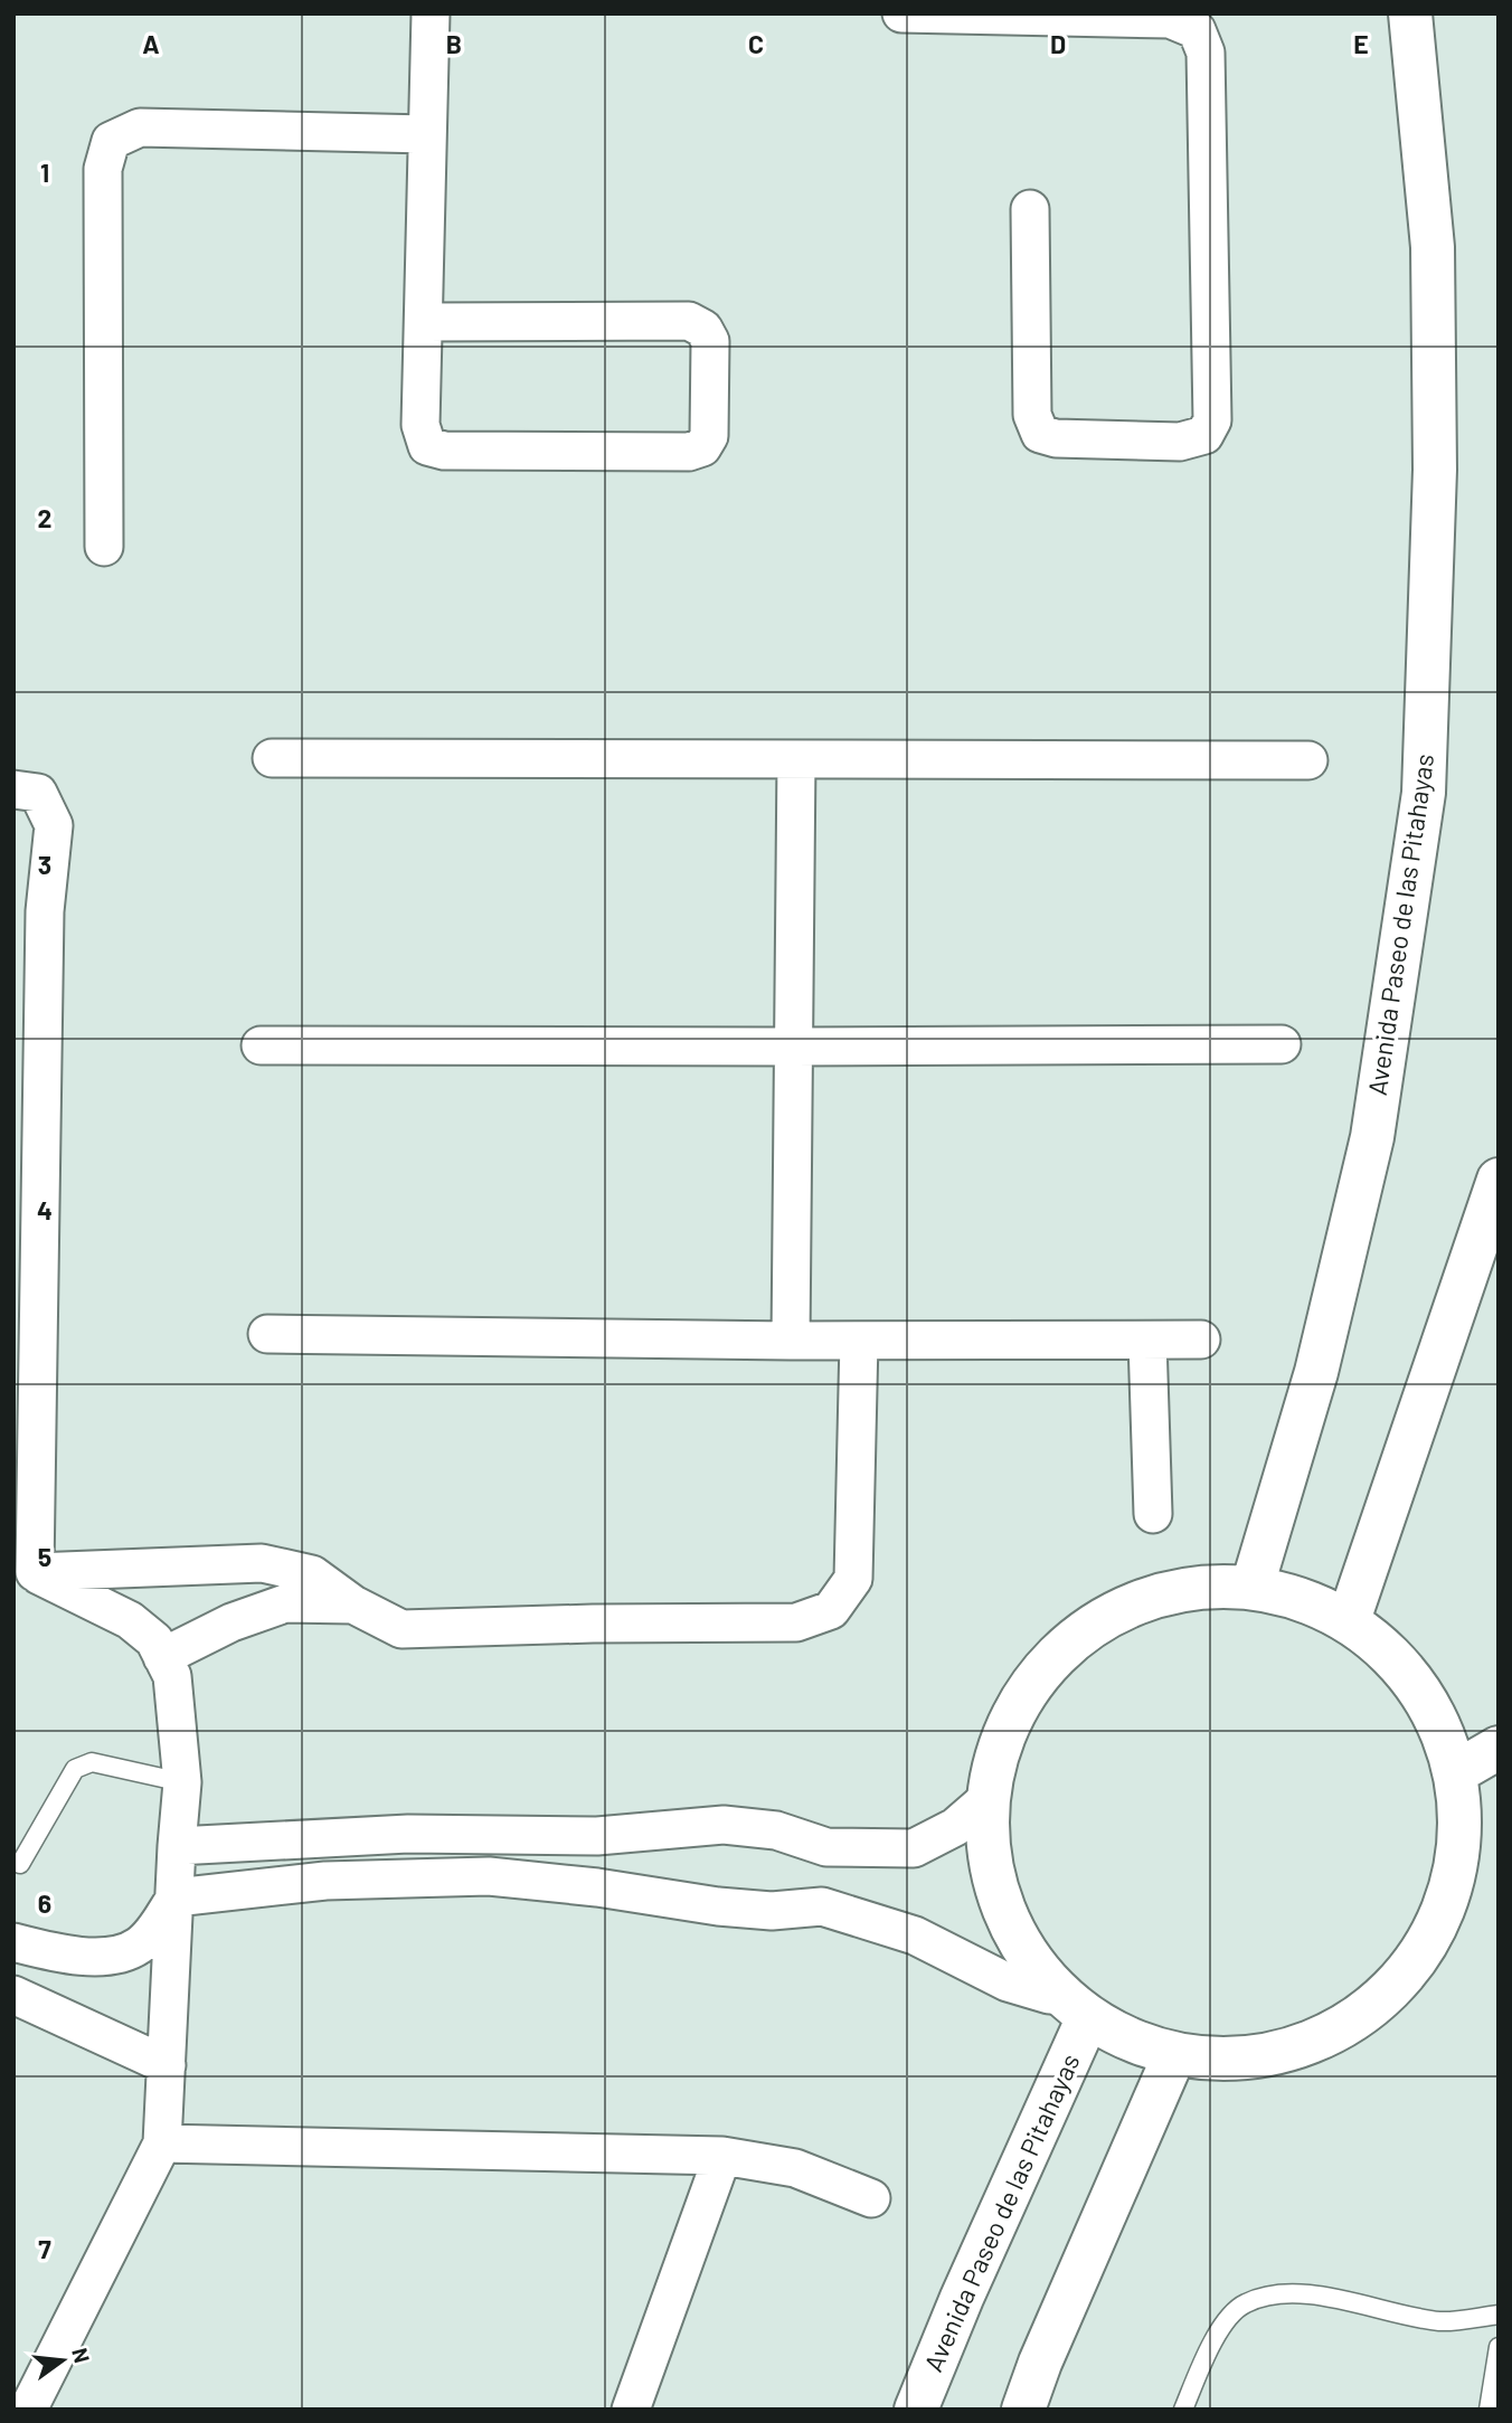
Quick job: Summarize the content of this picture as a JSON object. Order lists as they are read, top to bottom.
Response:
{
  "streets": {
    "street": ["Avenida Paseo de las Pitahayas"]
  },
  "north": "right",
  "grid": {
    "columns": [
      "A",
      "B",
      "C",
      "D",
      "E"
    ],
    "rows": [
      "1",
      "2",
      "3",
      "4",
      "5",
      "6",
      "7"
    ]
  }
}
